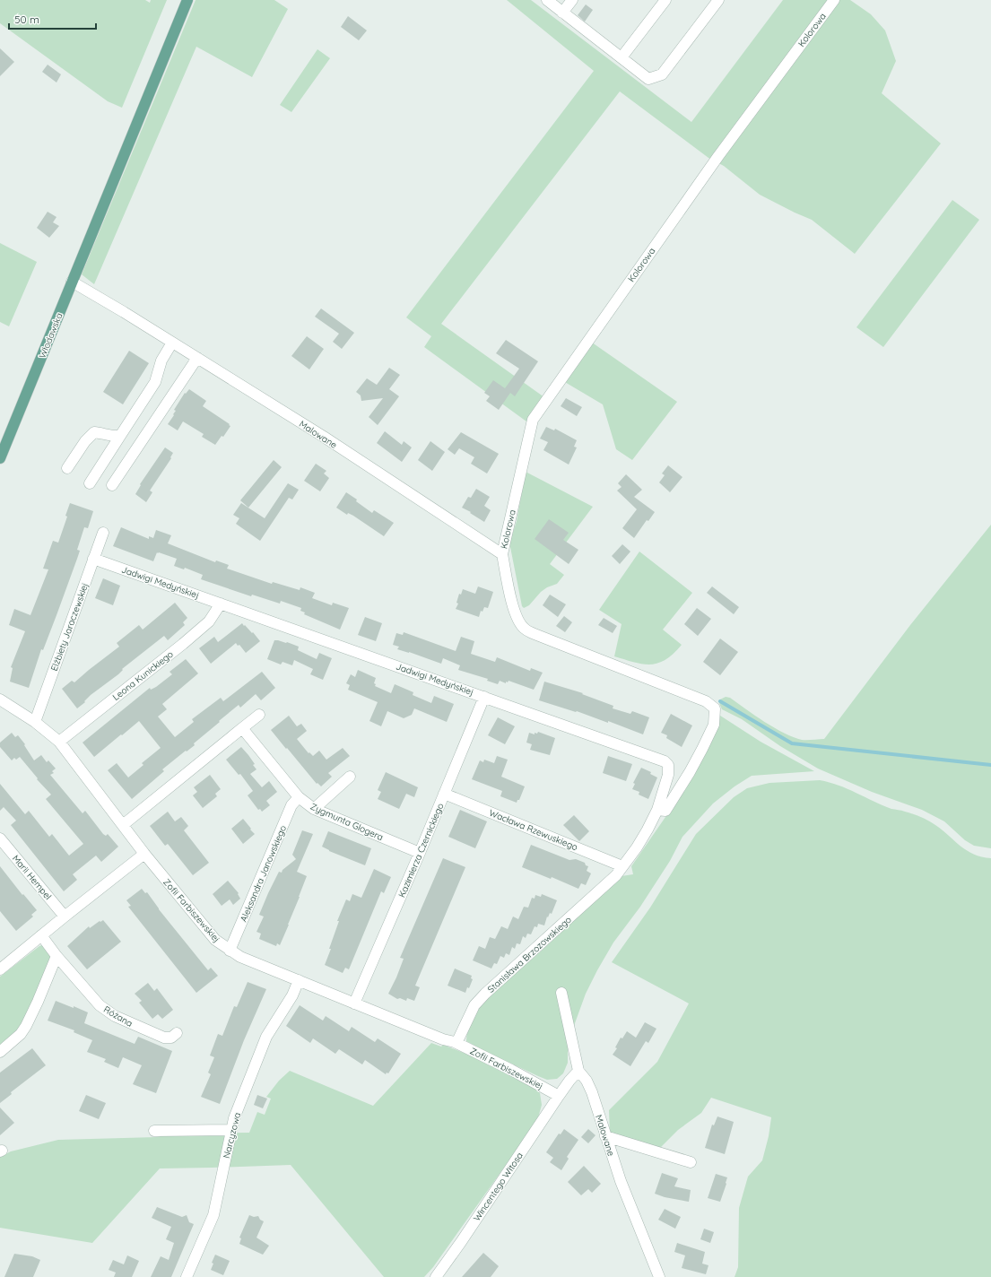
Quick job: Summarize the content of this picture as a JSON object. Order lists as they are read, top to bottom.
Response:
{
  "streets": {
    "main road": ["Włodawska"],
    "street": [
      "Kolorowa",
      "Malowane",
      "Jadwigi Medyńskiej",
      "Elżbiety Jaraczewskiej",
      "Leona Kunickiego",
      "Zygmunta Glogera",
      "Wacława Rzewuskiego",
      "Kazimierza Czernickiego",
      "Aleksandra Janowskiego",
      "Marii Hempel",
      "Zofii Farbiszewskiej",
      "Stanisława Brzozowskiego",
      "Różana",
      "Narcyzowa",
      "Wincentego Witosa"
    ]
  },
  "crossings": [
    ["Kolorowa", "Malowane"],
    ["Włodawska", "Malowane"],
    ["Malowane", "Wincentego Witosa"],
    ["Jadwigi Medyńskiej", "Elżbiety Jaraczewskiej"],
    ["Jadwigi Medyńskiej", "Leona Kunickiego"],
    ["Jadwigi Medyńskiej", "Wacława Rzewuskiego"],
    ["Jadwigi Medyńskiej", "Kazimierza Czernickiego"],
    ["Jadwigi Medyńskiej", "Stanisława Brzozowskiego"],
    ["Elżbiety Jaraczewskiej", "Zofii Farbiszewskiej"],
    ["Leona Kunickiego", "Zofii Farbiszewskiej"],
    ["Zygmunta Glogera", "Kazimierza Czernickiego"],
    ["Zygmunta Glogera", "Aleksandra Janowskiego"],
    ["Wacława Rzewuskiego", "Kazimierza Czernickiego"],
    ["Wacława Rzewuskiego", "Stanisława Brzozowskiego"],
    ["Kazimierza Czernickiego", "Zofii Farbiszewskiej"],
    ["Aleksandra Janowskiego", "Zofii Farbiszewskiej"],
    ["Zofii Farbiszewskiej", "Stanisława Brzozowskiego"],
    ["Zofii Farbiszewskiej", "Narcyzowa"],
    ["Zofii Farbiszewskiej", "Wincentego Witosa"]
  ],
  "scale_bar": "50 m"
}
